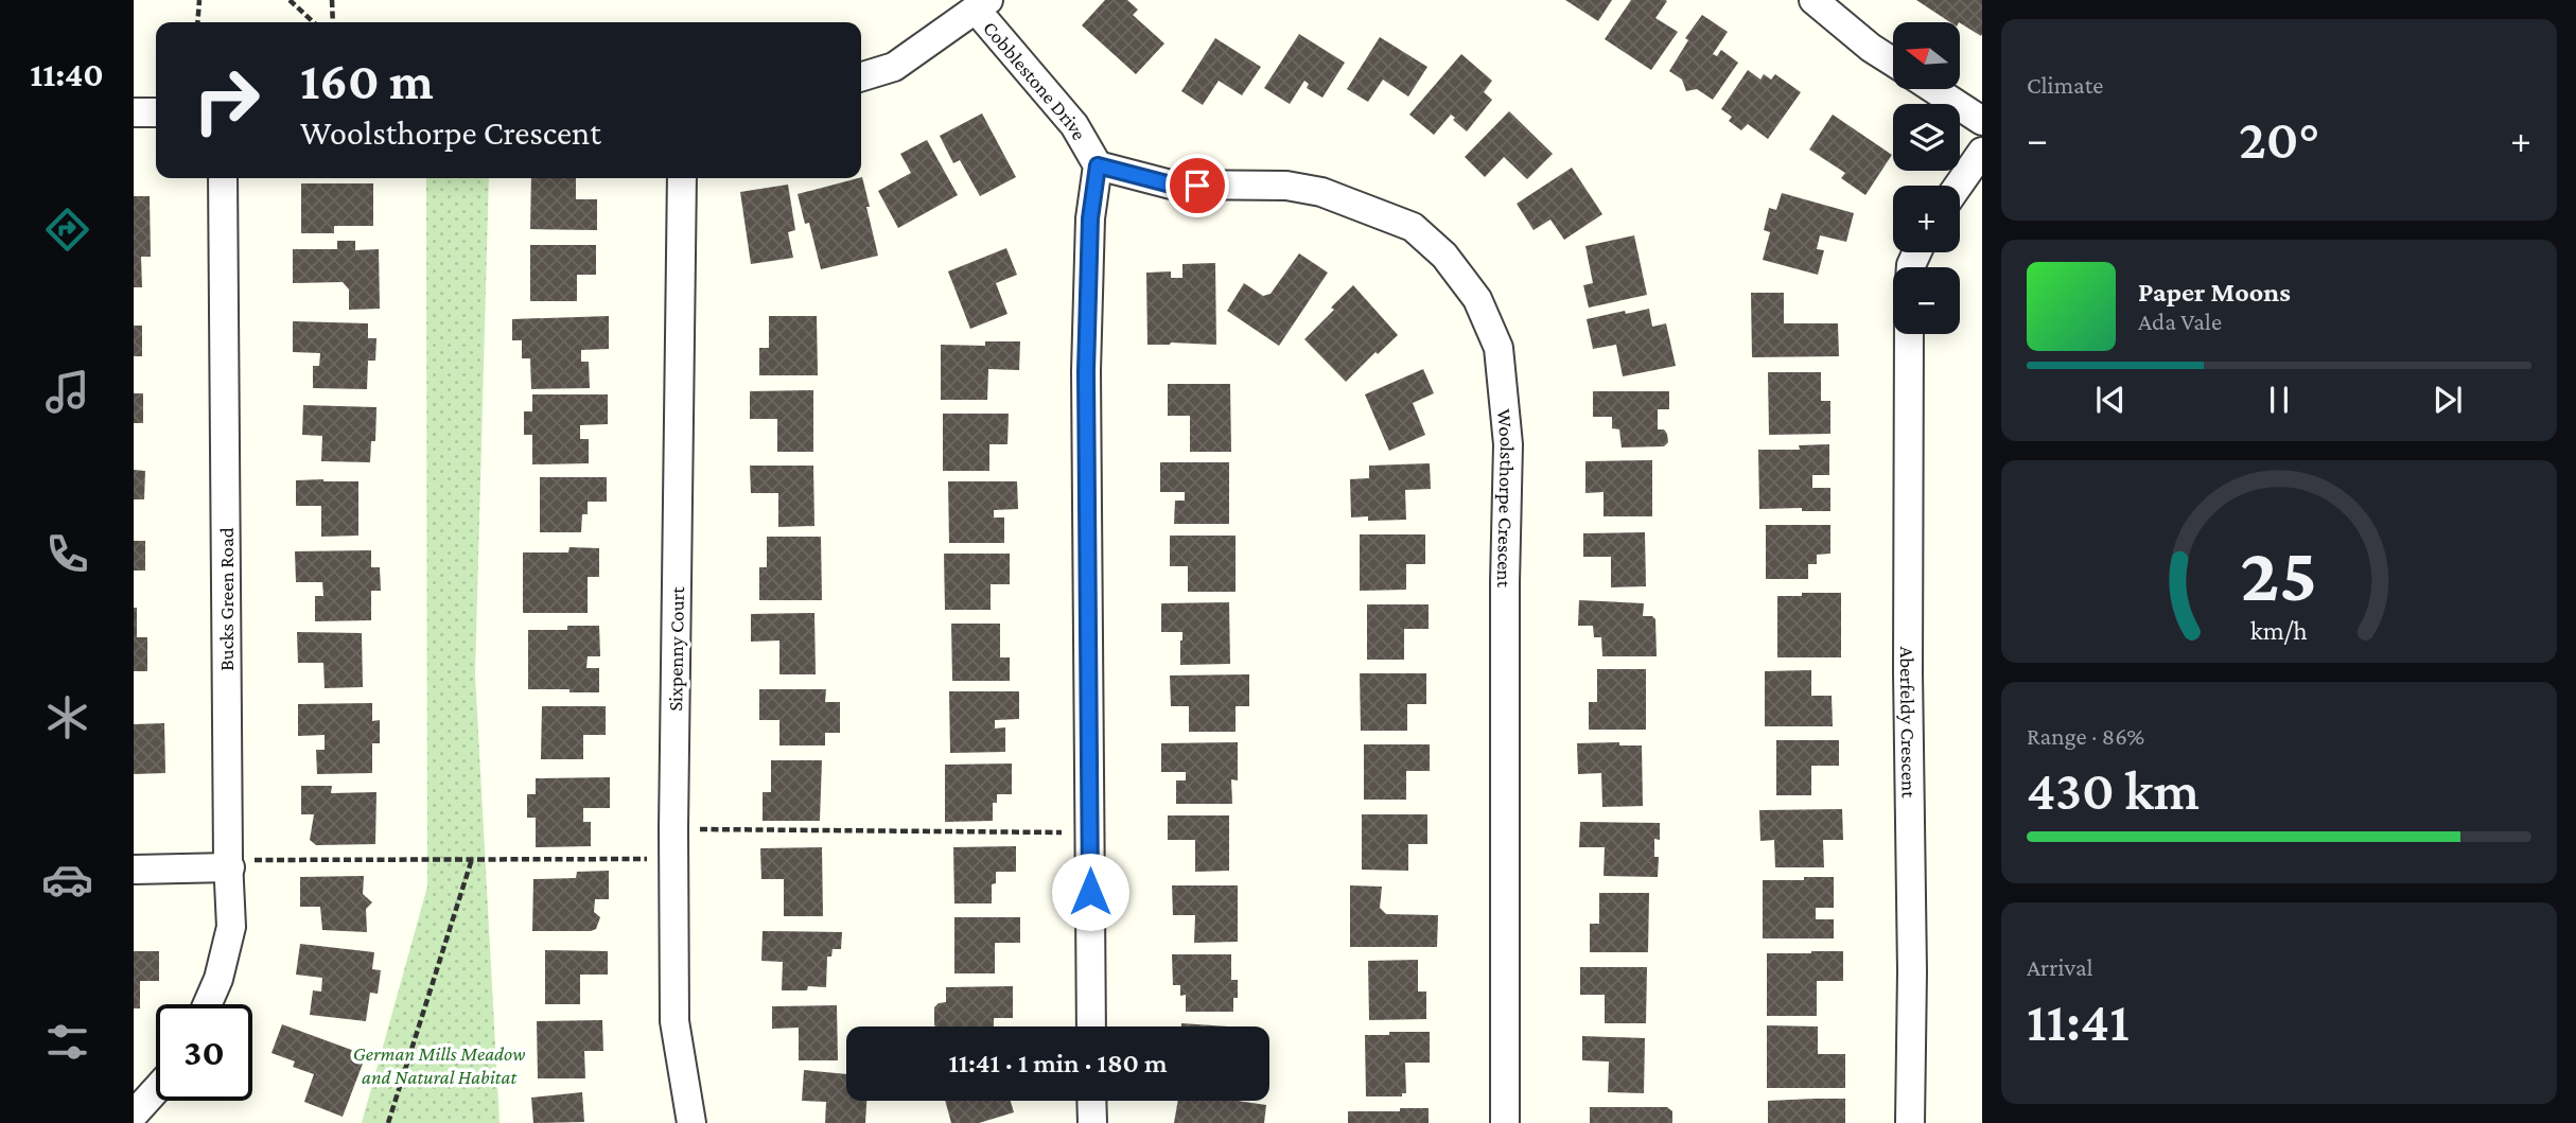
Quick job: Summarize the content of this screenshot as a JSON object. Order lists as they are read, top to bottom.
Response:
{
  "streets": {
    "street": [
      "Cobblestone Drive",
      "Woolsthorpe Crescent",
      "Bucks Green Road",
      "Sixpenny Court",
      "Aberfeldy Crescent"
    ]
  },
  "crossings": [
    ["Cobblestone Drive", "Woolsthorpe Crescent"]
  ],
  "parks": ["German Mills Meadow and Natural Habitat"],
  "north": "left",
  "page": {
    "tabs": "11:40",
    "tile": [
      "Climate",
      ["Range · 86%", "430 km"],
      ["Arrival", "11:41"]
    ],
    "map_buttons": ["+", "−"],
    "turn": ["160 m", "Woolsthorpe Crescent"],
    "heat": ["−", "20°", "+"],
    "song": ["Paper Moons", "Ada Vale"],
    "limit": "30",
    "trip": "11:41 · 1 min · 180 m",
    "gauge": ["25", "km/h"]
  }
}
